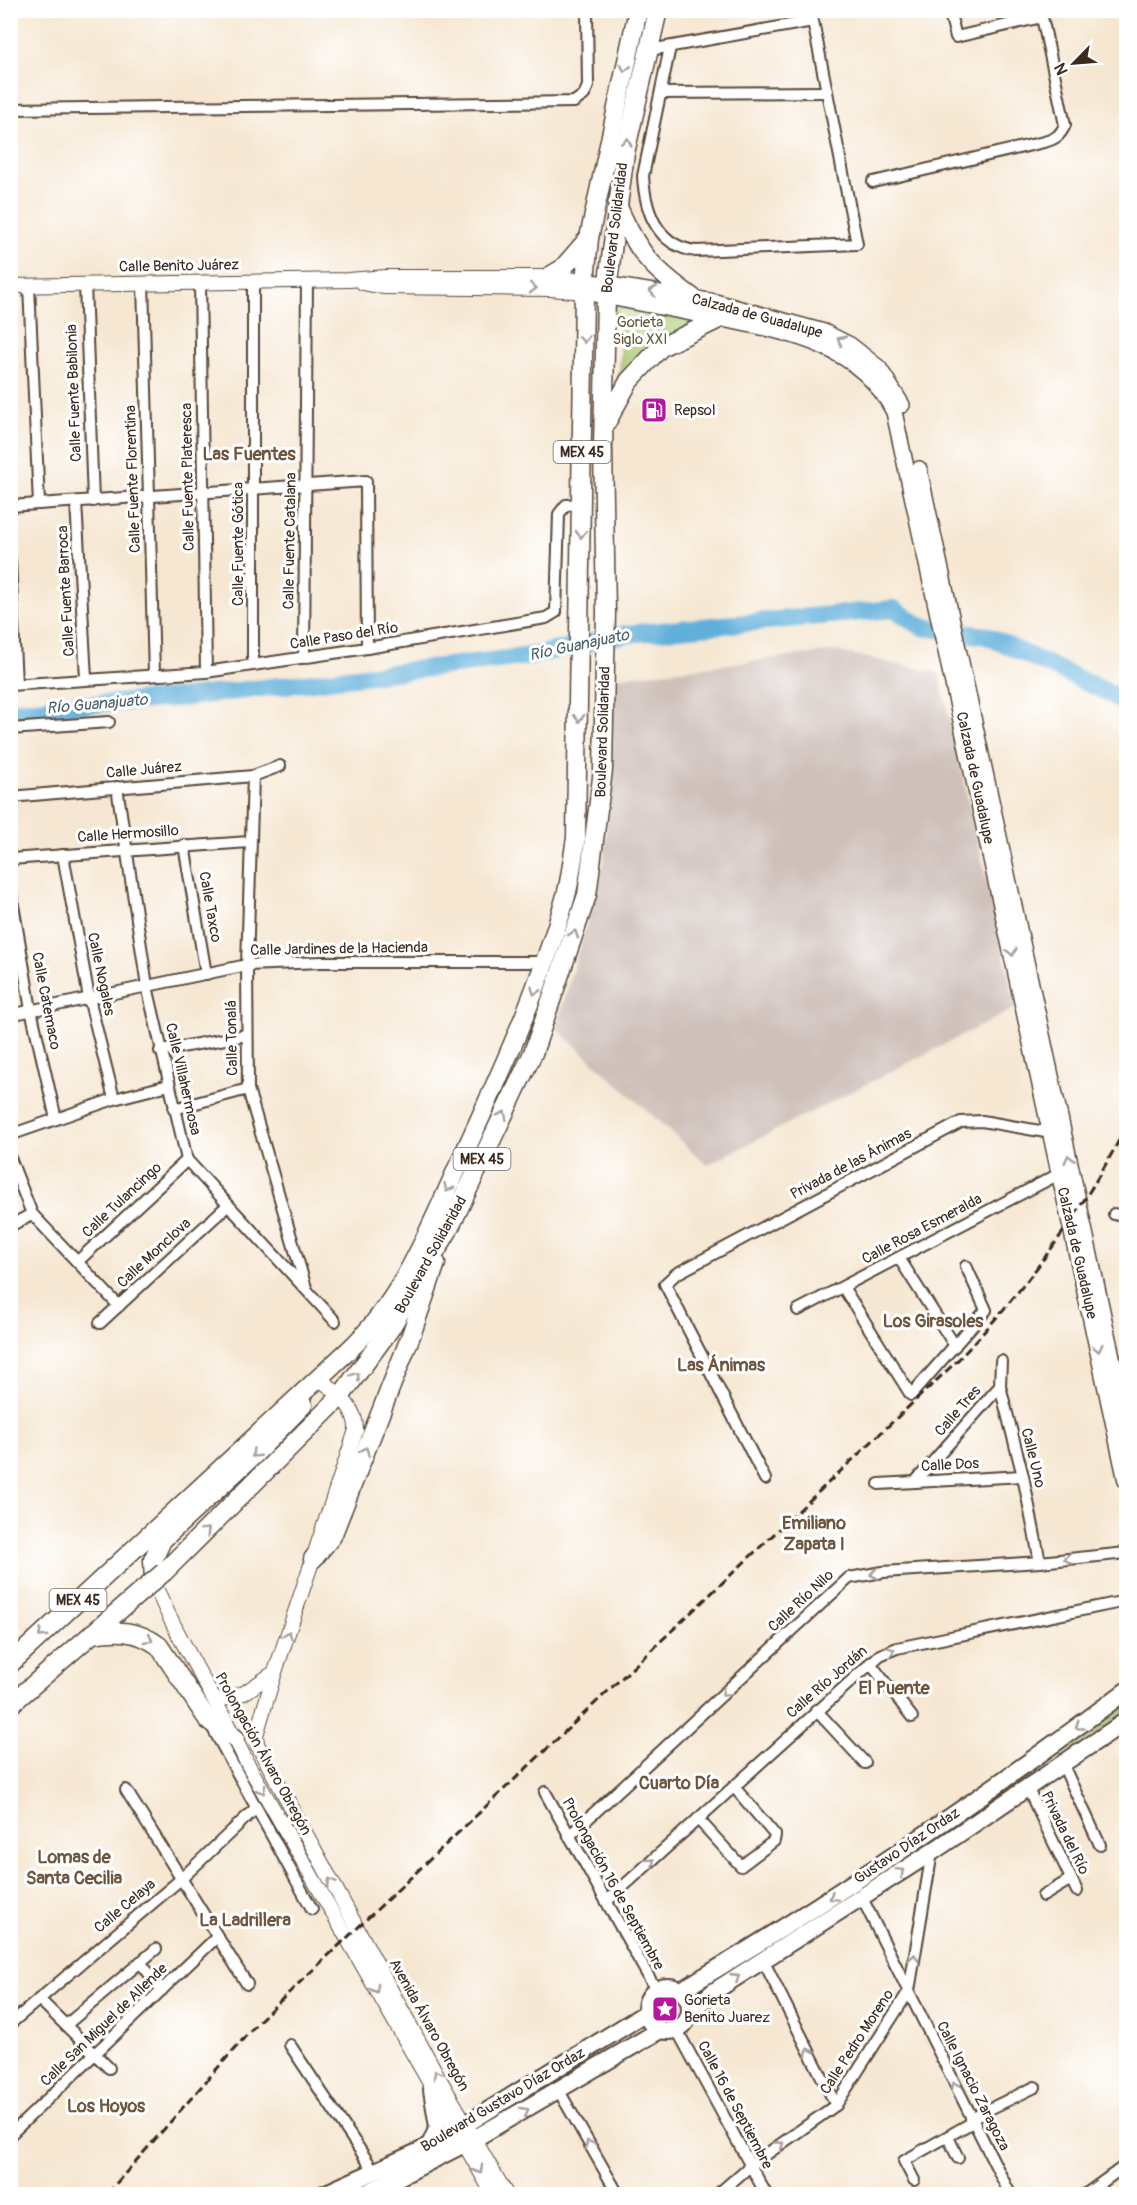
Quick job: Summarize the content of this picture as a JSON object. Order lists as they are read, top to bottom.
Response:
{
  "streets": {
    "highway": ["Boulevard Solidaridad", "MEX 45"],
    "main road": ["Calzada de Guadalupe", "Gustavo Díaz Ordaz", "Boulevard Gustavo Díaz Ordaz"],
    "street": [
      "Calle Benito Juárez",
      "Calle Fuente Babilonia",
      "Calle Fuente Plateresca",
      "Calle Fuente Florentina",
      "Calle Fuente Catalana",
      "Calle Fuente Gótica",
      "Calle Fuente Barroca",
      "Calle Paso del Río",
      "Calle Juárez",
      "Calle Hermosillo",
      "Calle Taxco",
      "Calle Jardines de la Hacienda",
      "Calle Nogales",
      "Calle Catemaco",
      "Calle Tonalá",
      "Calle Villahermosa",
      "Privada de las Ánimas",
      "Calle Tulancingo",
      "Calle Rosa Esmeralda",
      "Calle Monclova",
      "Calle Tres",
      "Calle Uno",
      "Calle Dos",
      "Calle Río Nilo",
      "Calle Río Jordán",
      "Prolongación Álvaro Obregón",
      "Privada del Río",
      "Prolongación 16 de Septiembre",
      "Calle Celaya",
      "Calle San Miguel de Allende",
      "Avenida Álvaro Obregón",
      "Calle Pedro Moreno",
      "Calle Ignacio Zaragoza",
      "Calle 16 de Septiembre"
    ]
  },
  "crossings": [
    ["Boulevard Solidaridad", "Calle Benito Juárez"],
    ["Boulevard Solidaridad", "Calzada de Guadalupe"],
    ["Boulevard Solidaridad", "Calle Paso del Río"],
    ["Boulevard Solidaridad", "Calle Jardines de la Hacienda"],
    ["Boulevard Solidaridad", "Prolongación Álvaro Obregón"],
    ["Calle Benito Juárez", "Calzada de Guadalupe"],
    ["Calle Benito Juárez", "Calle Fuente Babilonia"],
    ["Calle Benito Juárez", "Calle Fuente Plateresca"],
    ["Calle Benito Juárez", "Calle Fuente Florentina"],
    ["Calle Benito Juárez", "Calle Fuente Catalana"],
    ["Calle Benito Juárez", "Calle Fuente Gótica"],
    ["Calzada de Guadalupe", "Privada de las Ánimas"],
    ["Calzada de Guadalupe", "Calle Rosa Esmeralda"],
    ["Calle Fuente Plateresca", "Calle Paso del Río"],
    ["Calle Fuente Florentina", "Calle Paso del Río"],
    ["Calle Fuente Catalana", "Calle Paso del Río"],
    ["Calle Fuente Gótica", "Calle Paso del Río"],
    ["Calle Fuente Barroca", "Calle Paso del Río"],
    ["Calle Juárez", "Calle Tonalá"],
    ["Calle Juárez", "Calle Villahermosa"],
    ["Calle Hermosillo", "Calle Taxco"],
    ["Calle Hermosillo", "Calle Nogales"],
    ["Calle Hermosillo", "Calle Tonalá"],
    ["Calle Hermosillo", "Calle Villahermosa"],
    ["Calle Taxco", "Calle Jardines de la Hacienda"],
    ["Calle Jardines de la Hacienda", "Calle Nogales"],
    ["Calle Jardines de la Hacienda", "Calle Catemaco"],
    ["Calle Jardines de la Hacienda", "Calle Tonalá"],
    ["Calle Jardines de la Hacienda", "Calle Villahermosa"],
    ["Calle Tonalá", "Calle Villahermosa"],
    ["Calle Villahermosa", "Calle Tulancingo"],
    ["Calle Villahermosa", "Calle Monclova"],
    ["Calle Tres", "Calle Uno"],
    ["Calle Tres", "Calle Dos"],
    ["Calle Uno", "Calle Dos"],
    ["Calle Uno", "Calle Río Nilo"],
    ["Calle Río Nilo", "Prolongación 16 de Septiembre"],
    ["Calle Río Jordán", "Prolongación 16 de Septiembre"],
    ["Prolongación Álvaro Obregón", "Avenida Álvaro Obregón"],
    ["Privada del Río", "Gustavo Díaz Ordaz"],
    ["Gustavo Díaz Ordaz", "Prolongación 16 de Septiembre"],
    ["Gustavo Díaz Ordaz", "Calle Pedro Moreno"],
    ["Gustavo Díaz Ordaz", "Calle Ignacio Zaragoza"],
    ["Gustavo Díaz Ordaz", "Boulevard Gustavo Díaz Ordaz"],
    ["Gustavo Díaz Ordaz", "Calle 16 de Septiembre"],
    ["Prolongación 16 de Septiembre", "Boulevard Gustavo Díaz Ordaz"],
    ["Prolongación 16 de Septiembre", "Calle 16 de Septiembre"],
    ["Avenida Álvaro Obregón", "Boulevard Gustavo Díaz Ordaz"],
    ["Calle Pedro Moreno", "Calle Ignacio Zaragoza"],
    ["Calle Pedro Moreno", "Calle 16 de Septiembre"],
    ["Boulevard Gustavo Díaz Ordaz", "Calle 16 de Septiembre"]
  ],
  "one_way": [
    "Calle Río Nilo",
    "Calle Río Jordán",
    "Calle Pedro Moreno",
    "Calle Ignacio Zaragoza"
  ],
  "districts": [
    "Las Fuentes",
    "Los Girasoles",
    "Las Ánimas",
    "Emiliano Zapata I",
    "El Puente",
    "Cuarto Día",
    "Lomas de Santa Cecilia",
    "La Ladrillera",
    "Los Hoyos"
  ],
  "water": ["Río Guanajuato"],
  "parks": ["Gorieta Siglo XXI"],
  "places": {
    "fuel station": ["Repsol"],
    "place": ["Gorieta Benito Juarez"]
  },
  "north": "bottom left"
}
